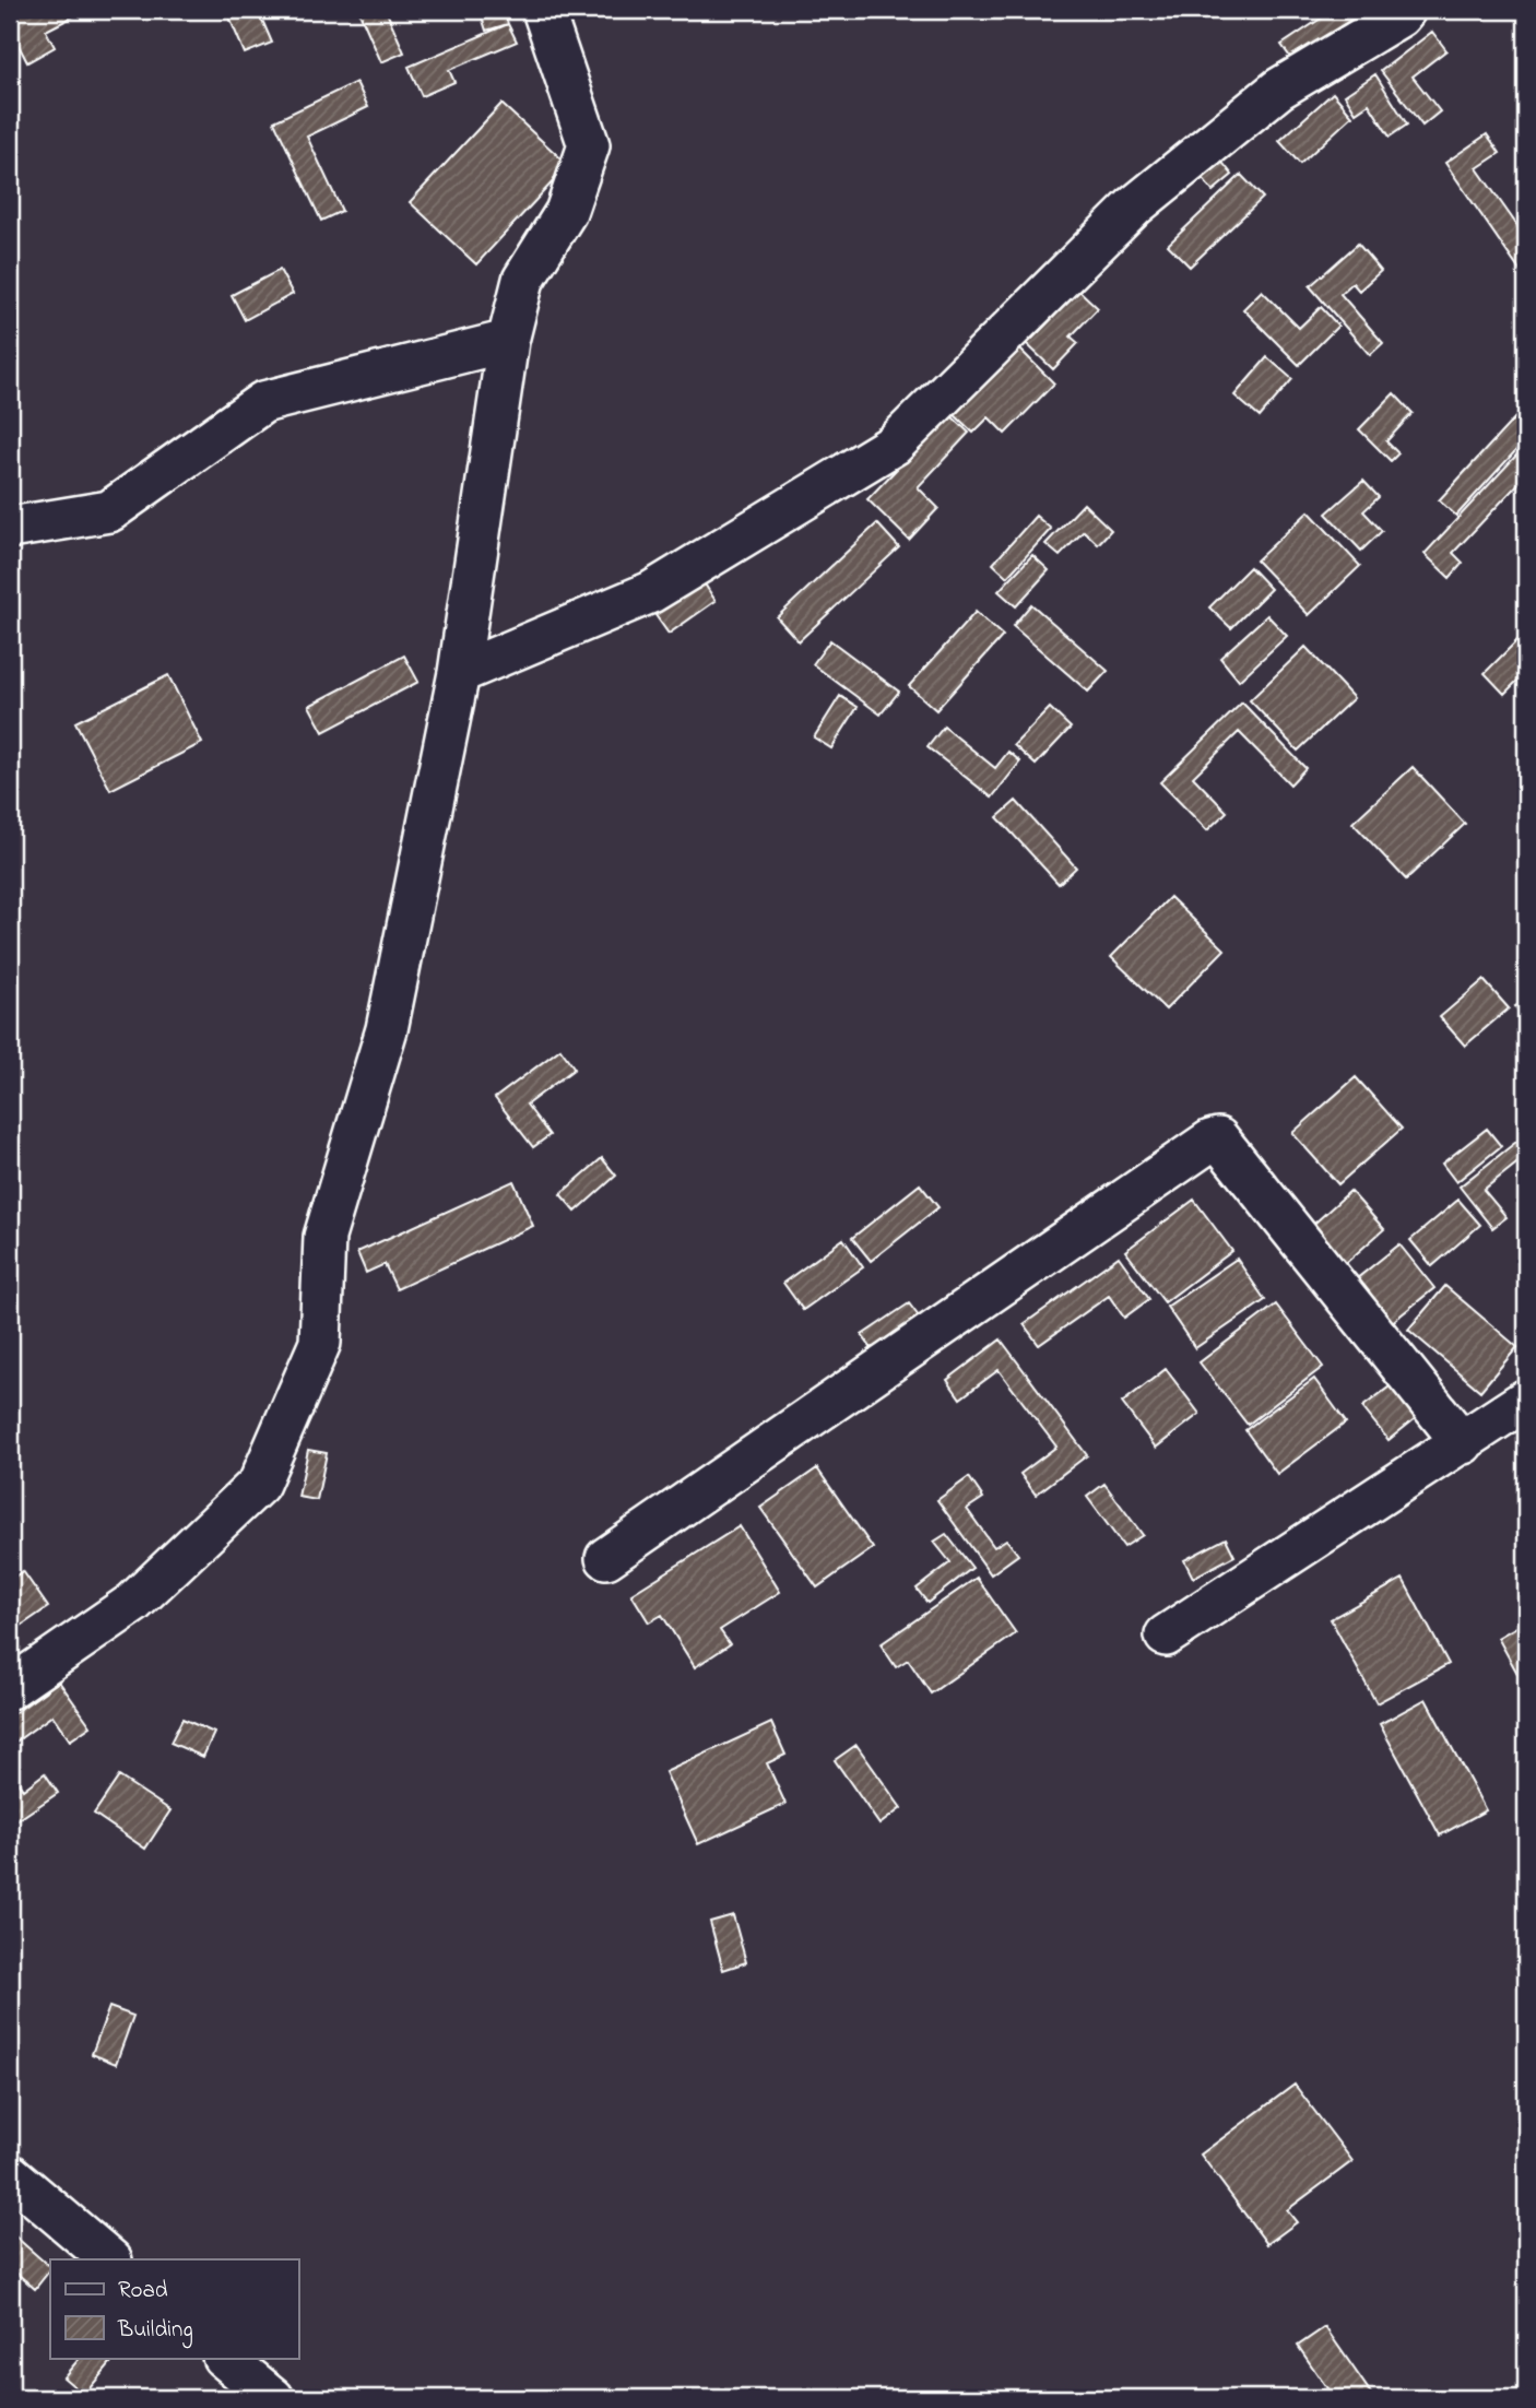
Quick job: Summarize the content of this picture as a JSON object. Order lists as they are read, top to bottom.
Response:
{
  "legend": ["Road", "Building"]
}
